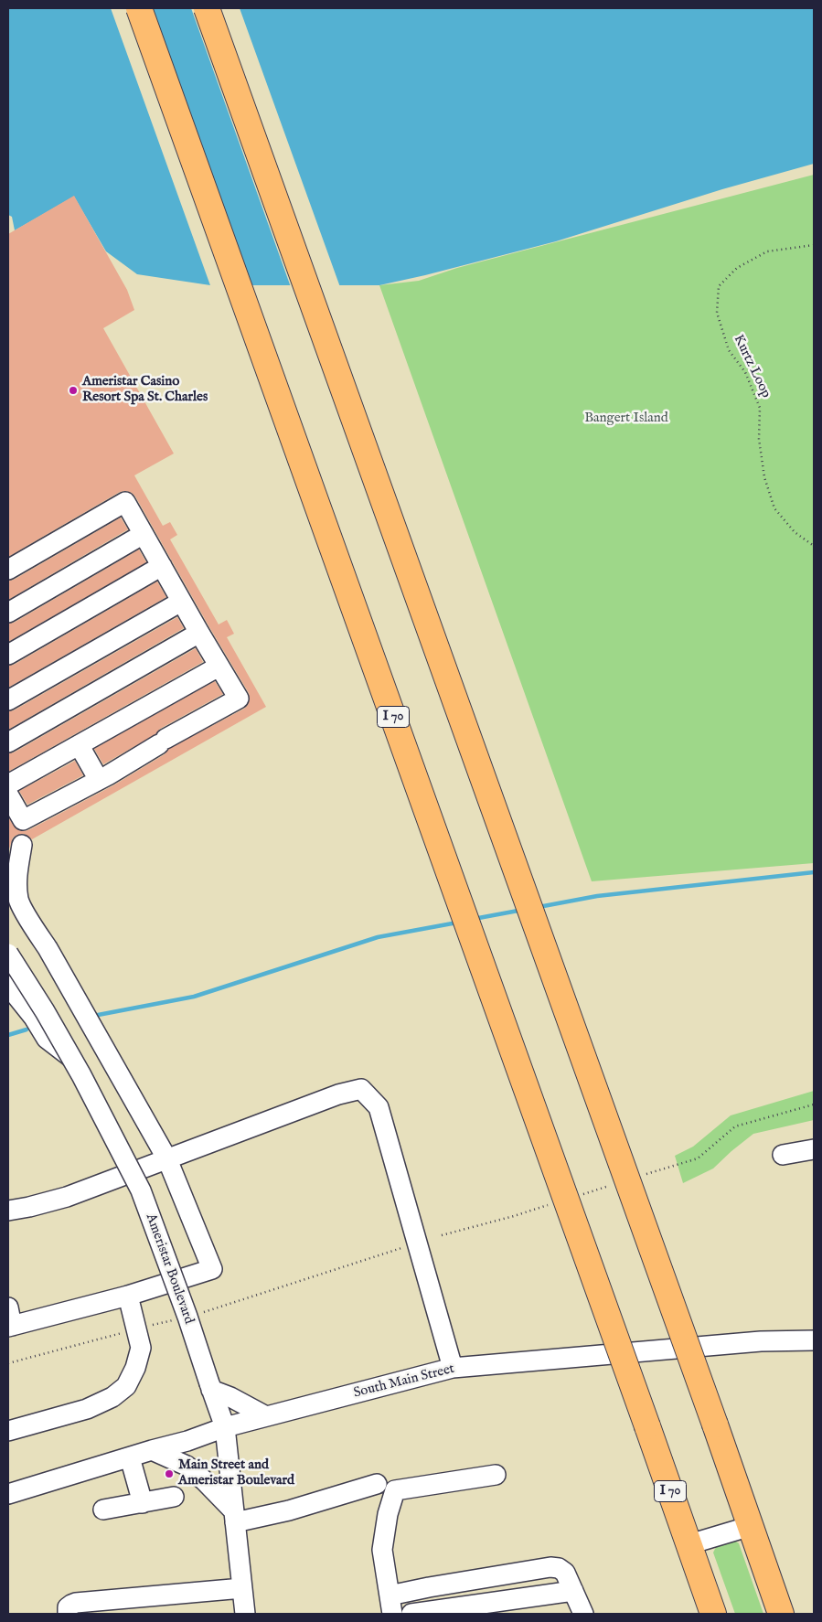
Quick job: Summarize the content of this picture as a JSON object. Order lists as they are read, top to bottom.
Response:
{
  "streets": {
    "highway": ["I 70"],
    "street": ["Ameristar Boulevard", "South Main Street"],
    "path": ["Kurtz Loop"]
  },
  "crossings": [
    ["Ameristar Boulevard", "South Main Street"]
  ],
  "parks": ["Bangert Island"],
  "places": ["Ameristar Casino Resort Spa St. Charles", "Main Street and Ameristar Boulevard"]
}
